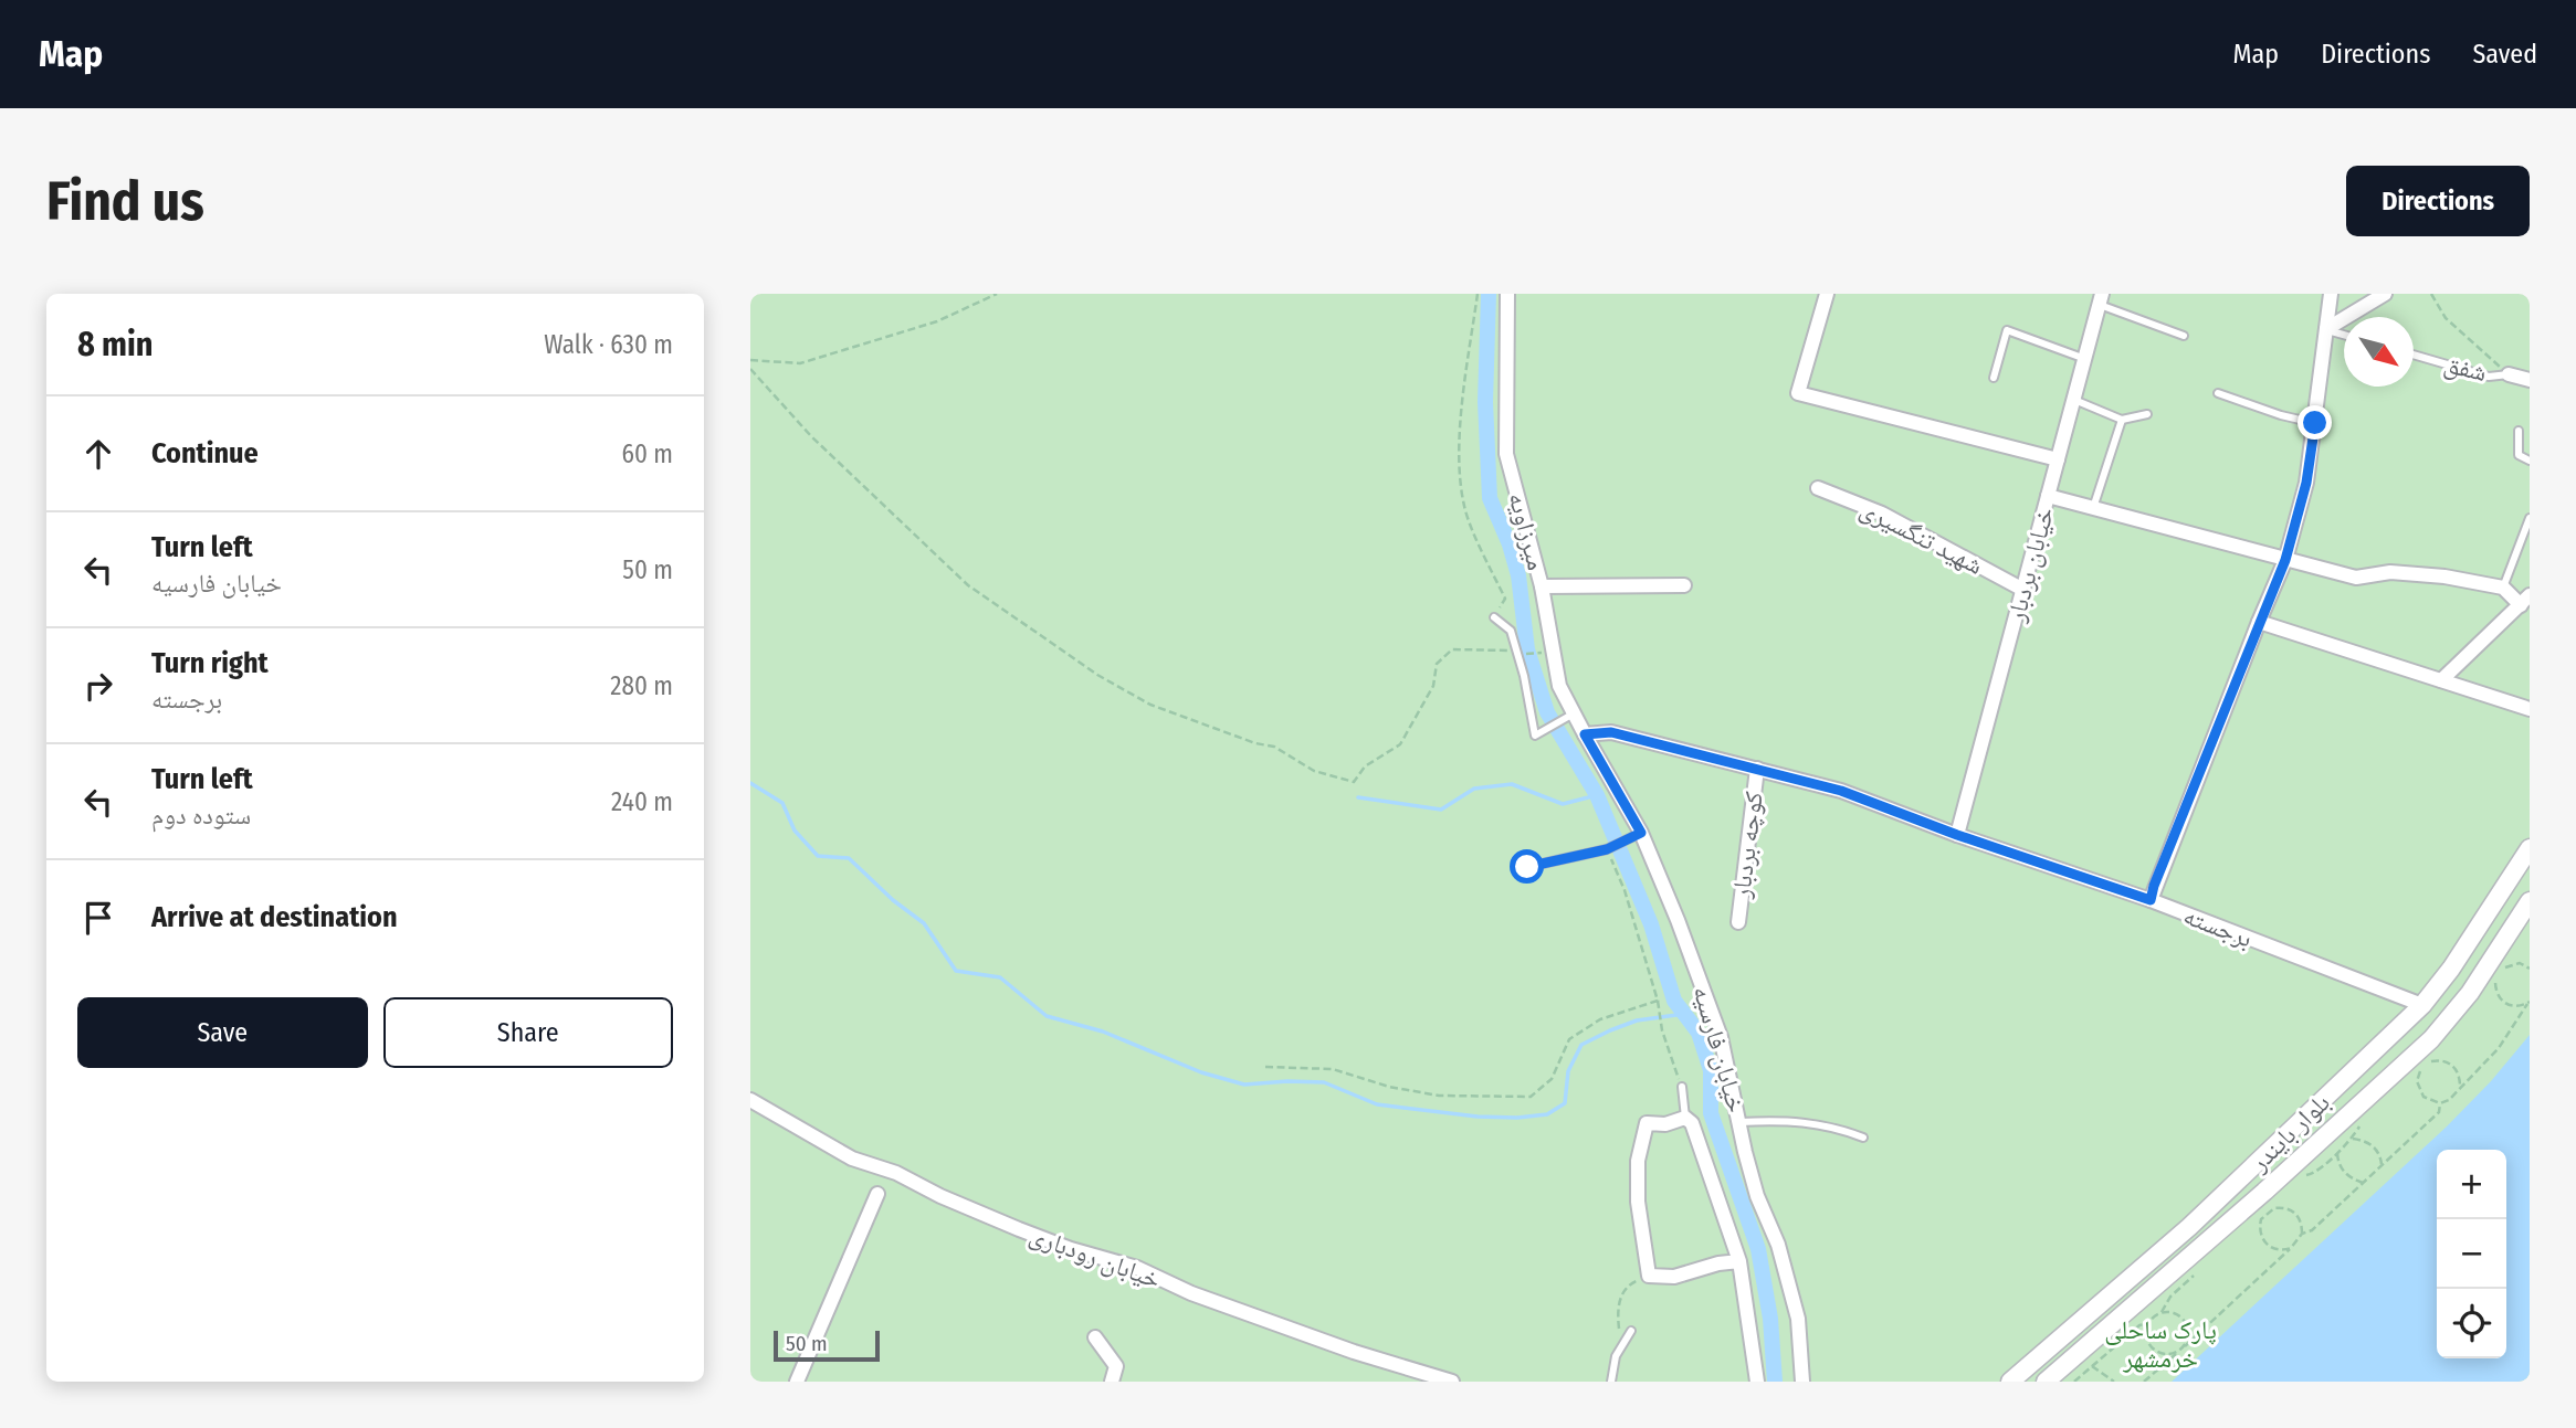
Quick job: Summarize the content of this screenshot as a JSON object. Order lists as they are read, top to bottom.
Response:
{
  "streets": {
    "street": [
      "شفق",
      "میرزاویه",
      "شهید تنگسیری",
      "خیابان بردبار",
      "کوچه بردبار",
      "برجسته",
      "خیابان فارسیه",
      "بلوار بایندر",
      "خیابان رودباری"
    ]
  },
  "crossings": [
    ["میرزاویه", "برجسته"],
    ["میرزاویه", "خیابان فارسیه"],
    ["شهید تنگسیری", "خیابان بردبار"],
    ["خیابان بردبار", "برجسته"],
    ["کوچه بردبار", "برجسته"],
    ["برجسته", "خیابان فارسیه"],
    ["برجسته", "بلوار بایندر"]
  ],
  "parks": ["پارک ساحلی خرمشهر"],
  "scale_bar": "50 m",
  "north": "bottom right",
  "page": {
    "header": "Map",
    "nav": ["Map", "Directions", "Saved"],
    "buttons": [
      "Directions",
      ["Save", "Share"]
    ],
    "title": "Find us",
    "heading": ["8 min", "Walk · 630 m"],
    "list": [
      ["Continue", "60 m"],
      ["Turn left", "خیابان فارسیه", "50 m"],
      ["Turn right", "برجسته", "280 m"],
      ["Turn left", "ستوده دوم", "240 m"],
      "Arrive at destination"
    ],
    "map_buttons": ["+", "−"],
    "scale": "50 m"
  }
}
